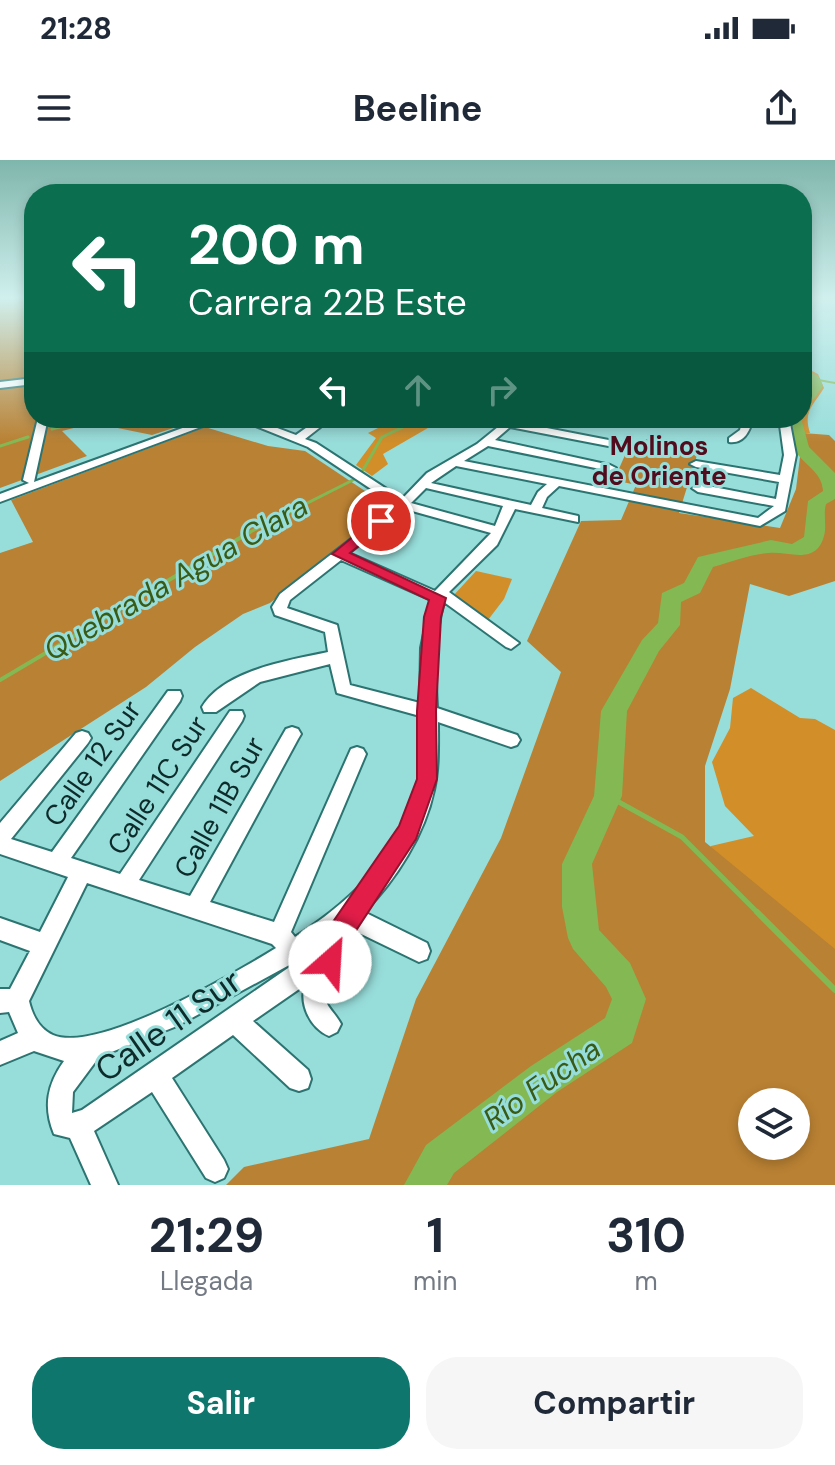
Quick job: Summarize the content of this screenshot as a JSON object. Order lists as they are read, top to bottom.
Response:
{
  "streets": {
    "street": [
      "Calle 12 Sur",
      "Calle 11C Sur",
      "Calle 11B Sur",
      "Calle 11 Sur"
    ]
  },
  "districts": ["Molinos de Oriente"],
  "water": ["Quebrada Agua Clara", "Río Fucha"],
  "page": {
    "status": "21:28",
    "header": "Beeline",
    "turn": ["200 m", "Carrera 22B Este"],
    "eta": [
      "21:29",
      "Llegada",
      "1",
      "min",
      "310",
      "m"
    ],
    "buttons": ["Salir", "Compartir"]
  }
}
